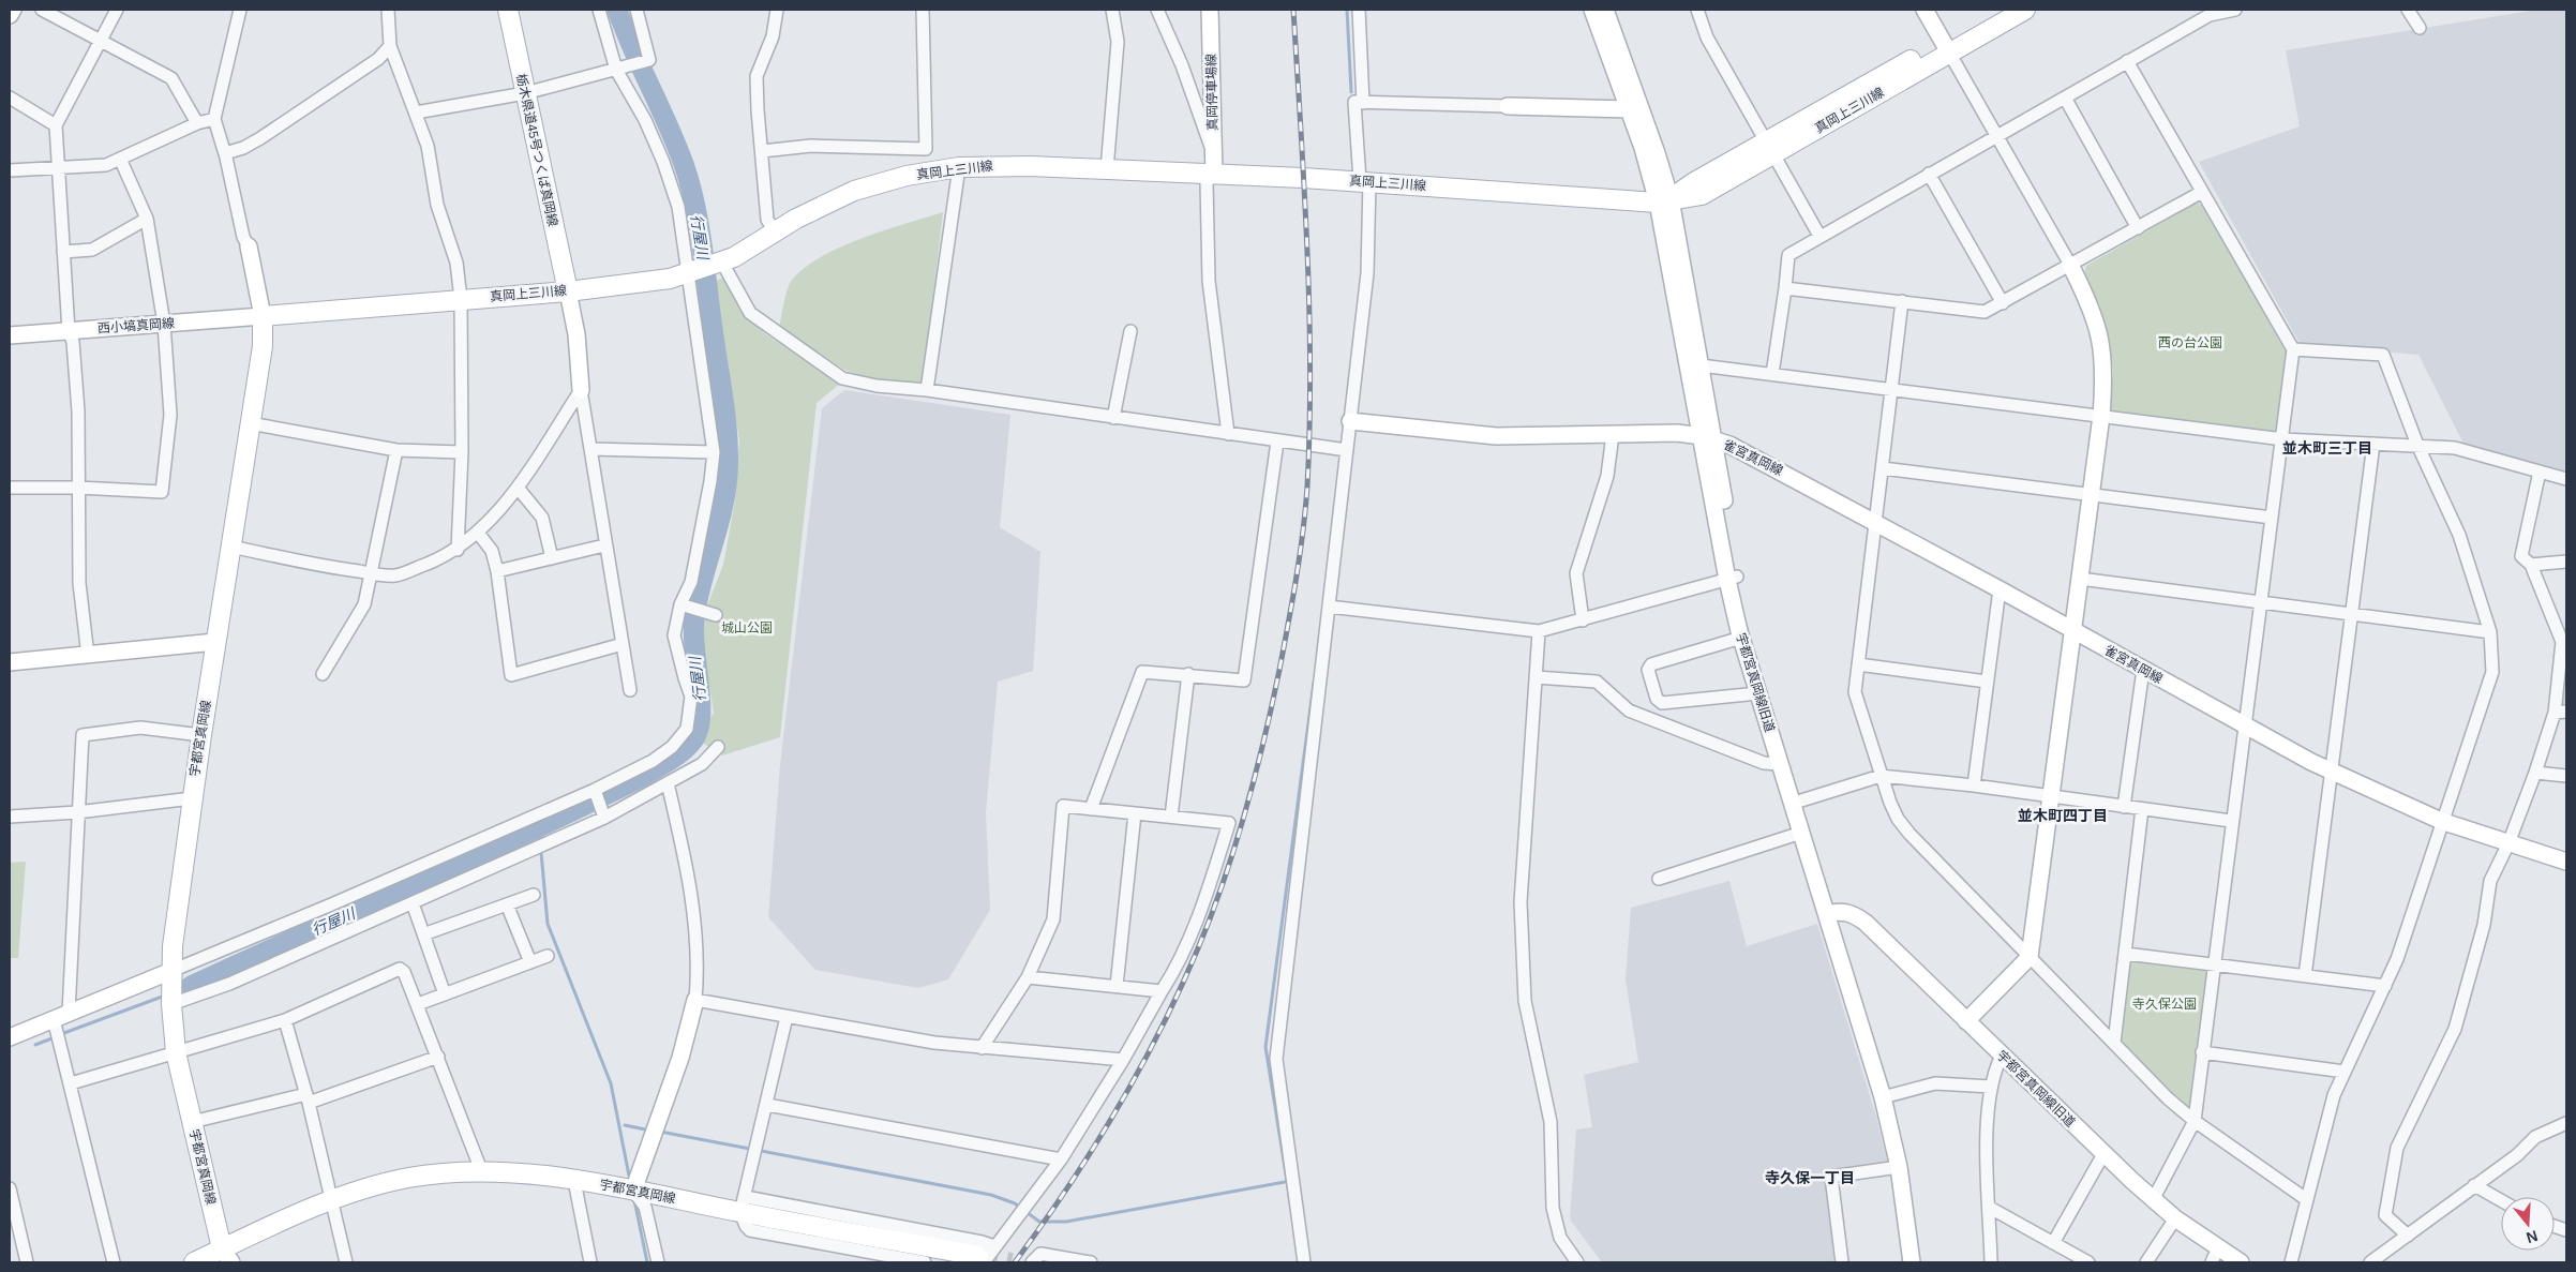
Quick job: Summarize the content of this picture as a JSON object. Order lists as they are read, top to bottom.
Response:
{
  "streets": {
    "main road": ["真岡上三川線", "栃木県道45号つくば真岡線", "宇都宮真岡線"],
    "street": [
      "真岡停車場線",
      "西小塙真岡線",
      "雀宮真岡線",
      "宇都宮真岡線旧道"
    ]
  },
  "crossings": [
    ["真岡停車場線", "真岡上三川線"],
    ["真岡上三川線", "栃木県道45号つくば真岡線"],
    ["真岡上三川線", "西小塙真岡線"],
    ["真岡上三川線", "雀宮真岡線"],
    ["真岡上三川線", "宇都宮真岡線"],
    ["西小塙真岡線", "宇都宮真岡線"],
    ["雀宮真岡線", "宇都宮真岡線旧道"]
  ],
  "districts": ["並木町三丁目", "並木町四丁目", "寺久保一丁目"],
  "water": ["行屋川"],
  "parks": ["西の台公園", "城山公園", "寺久保公園"],
  "north": "bottom"
}
